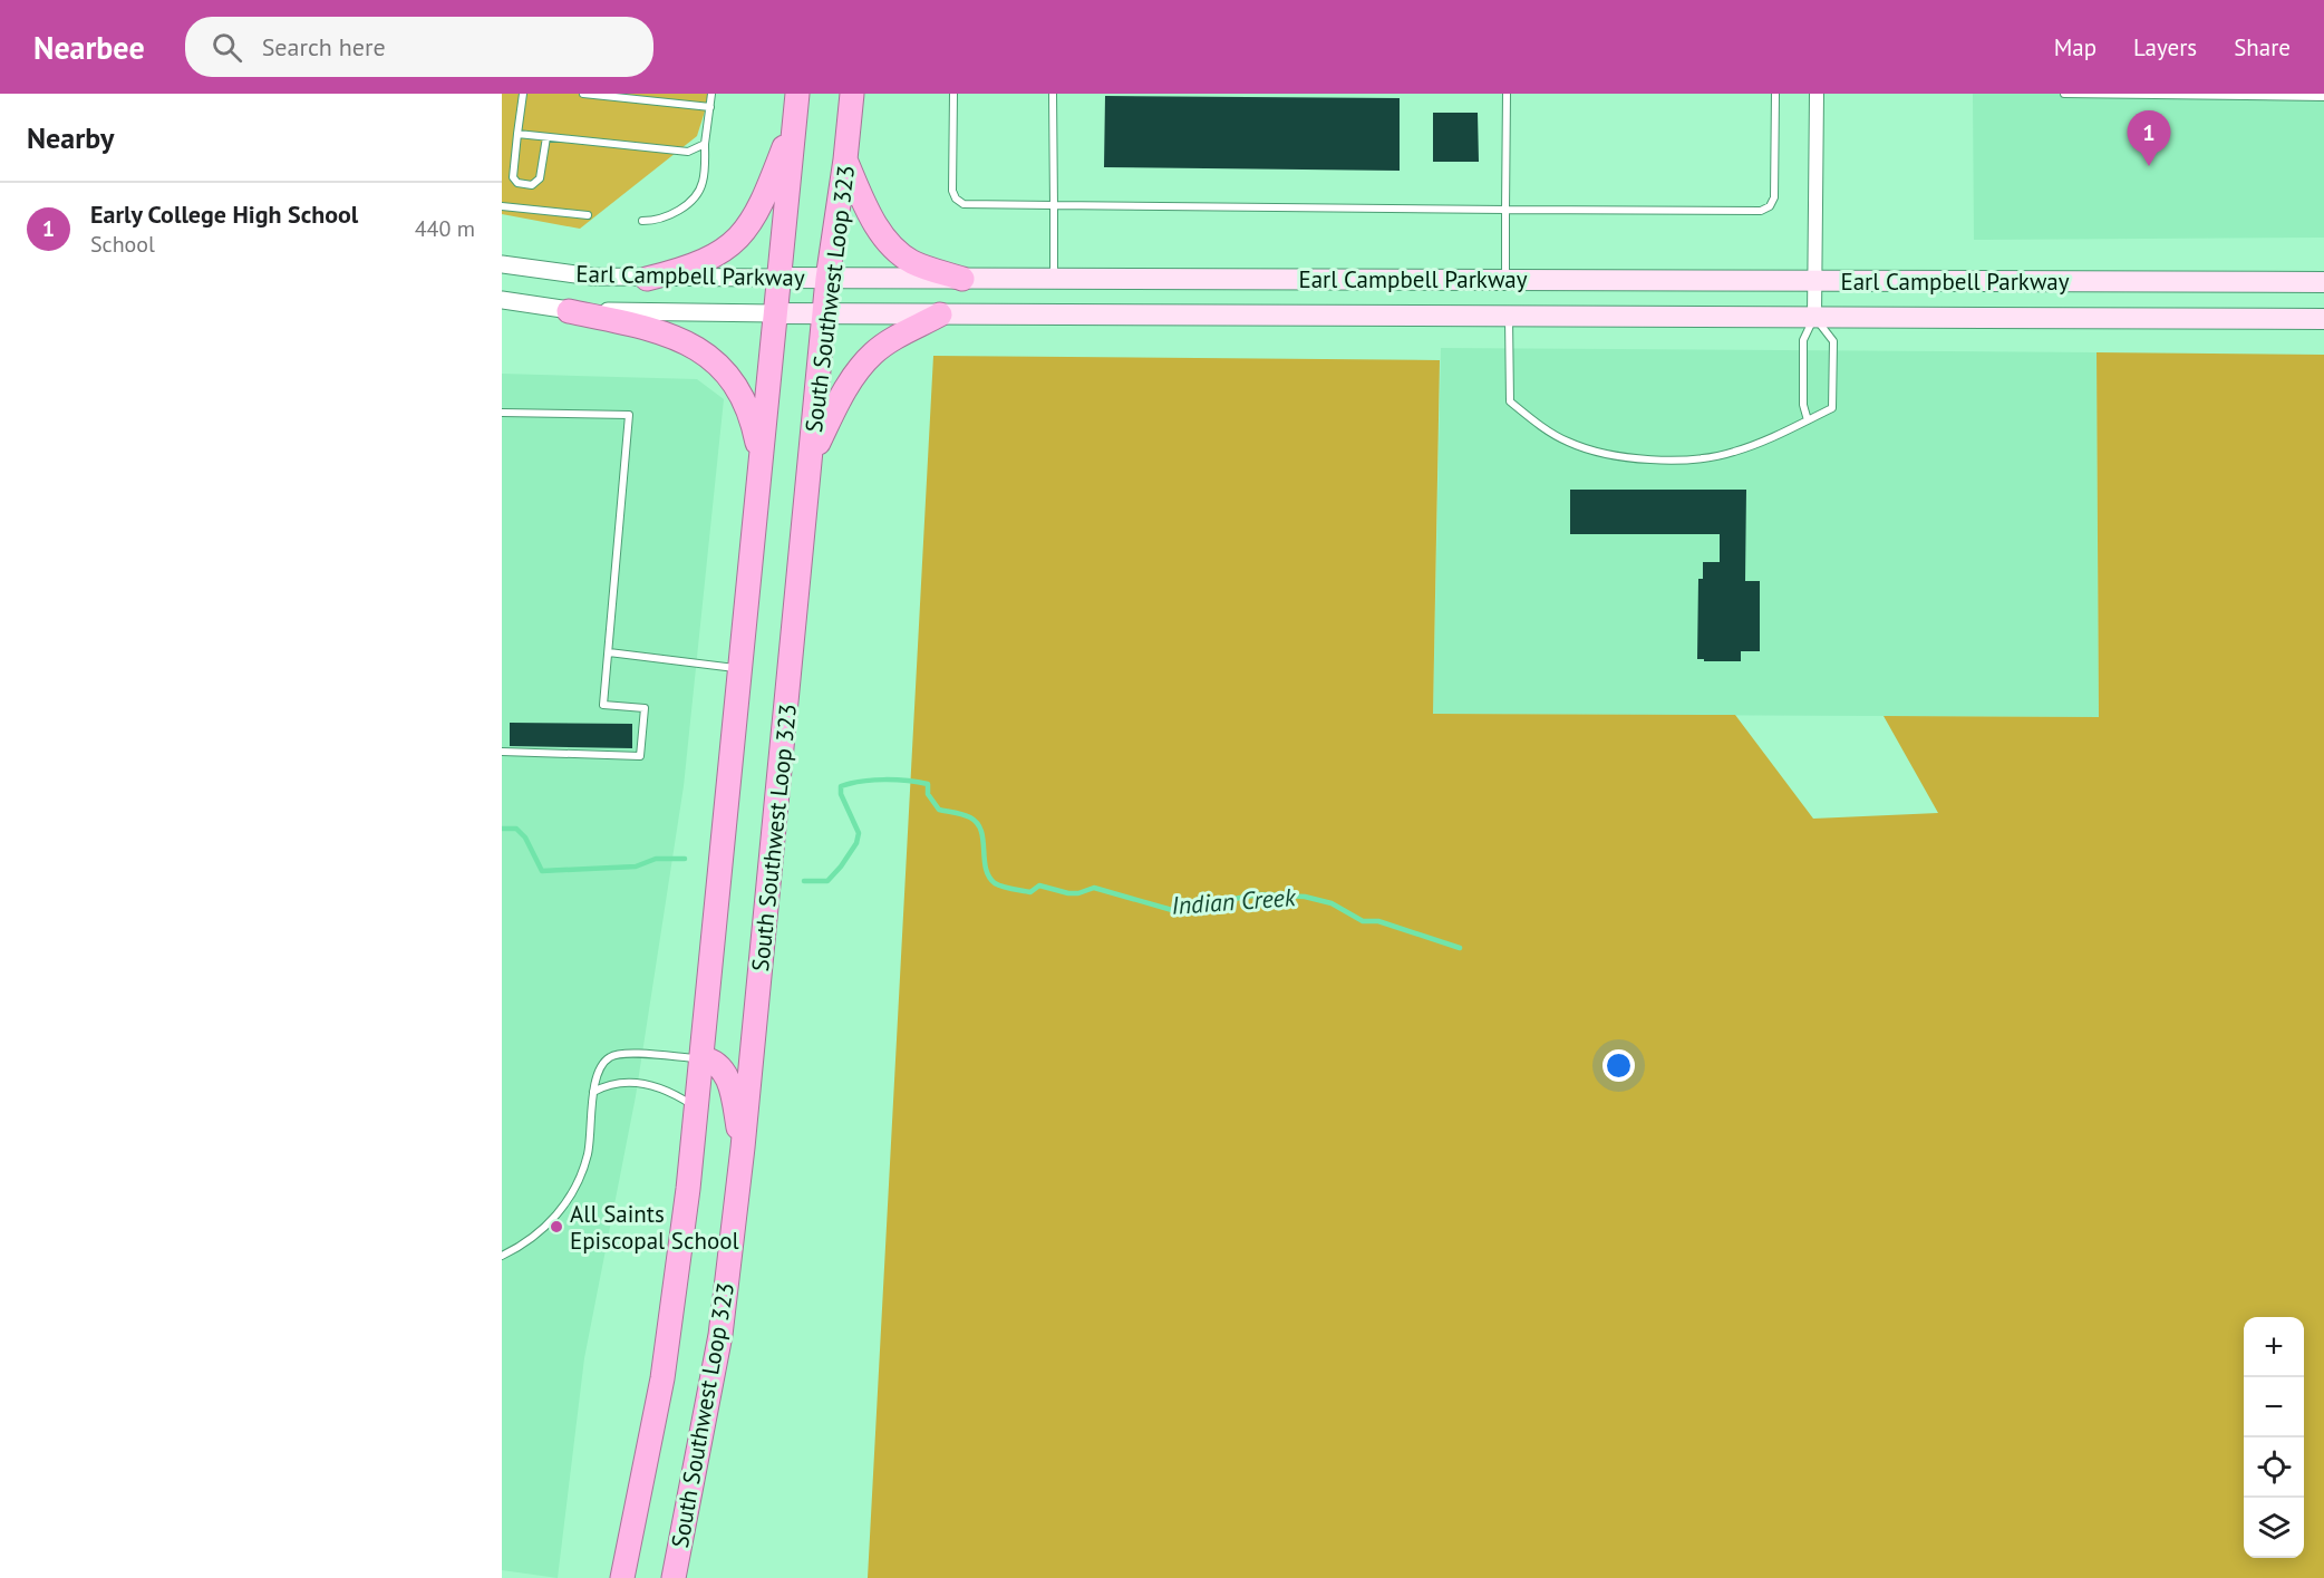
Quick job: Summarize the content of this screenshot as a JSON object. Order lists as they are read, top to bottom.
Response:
{
  "streets": {
    "highway": ["South Southwest Loop 323"],
    "main road": ["Earl Campbell Parkway"]
  },
  "crossings": [
    ["Earl Campbell Parkway", "South Southwest Loop 323"]
  ],
  "water": ["Indian Creek"],
  "places": ["All Saints Episcopal School"],
  "page": {
    "header": "Nearbee",
    "search": "Search here",
    "nav": ["Map", "Layers", "Share"],
    "heading": "Nearby",
    "pins": "1",
    "list": [
      {
        "mark": "1",
        "name": "Early College High School",
        "note": "School",
        "value": "440 m"
      }
    ],
    "map_buttons": ["+", "−"]
  }
}
